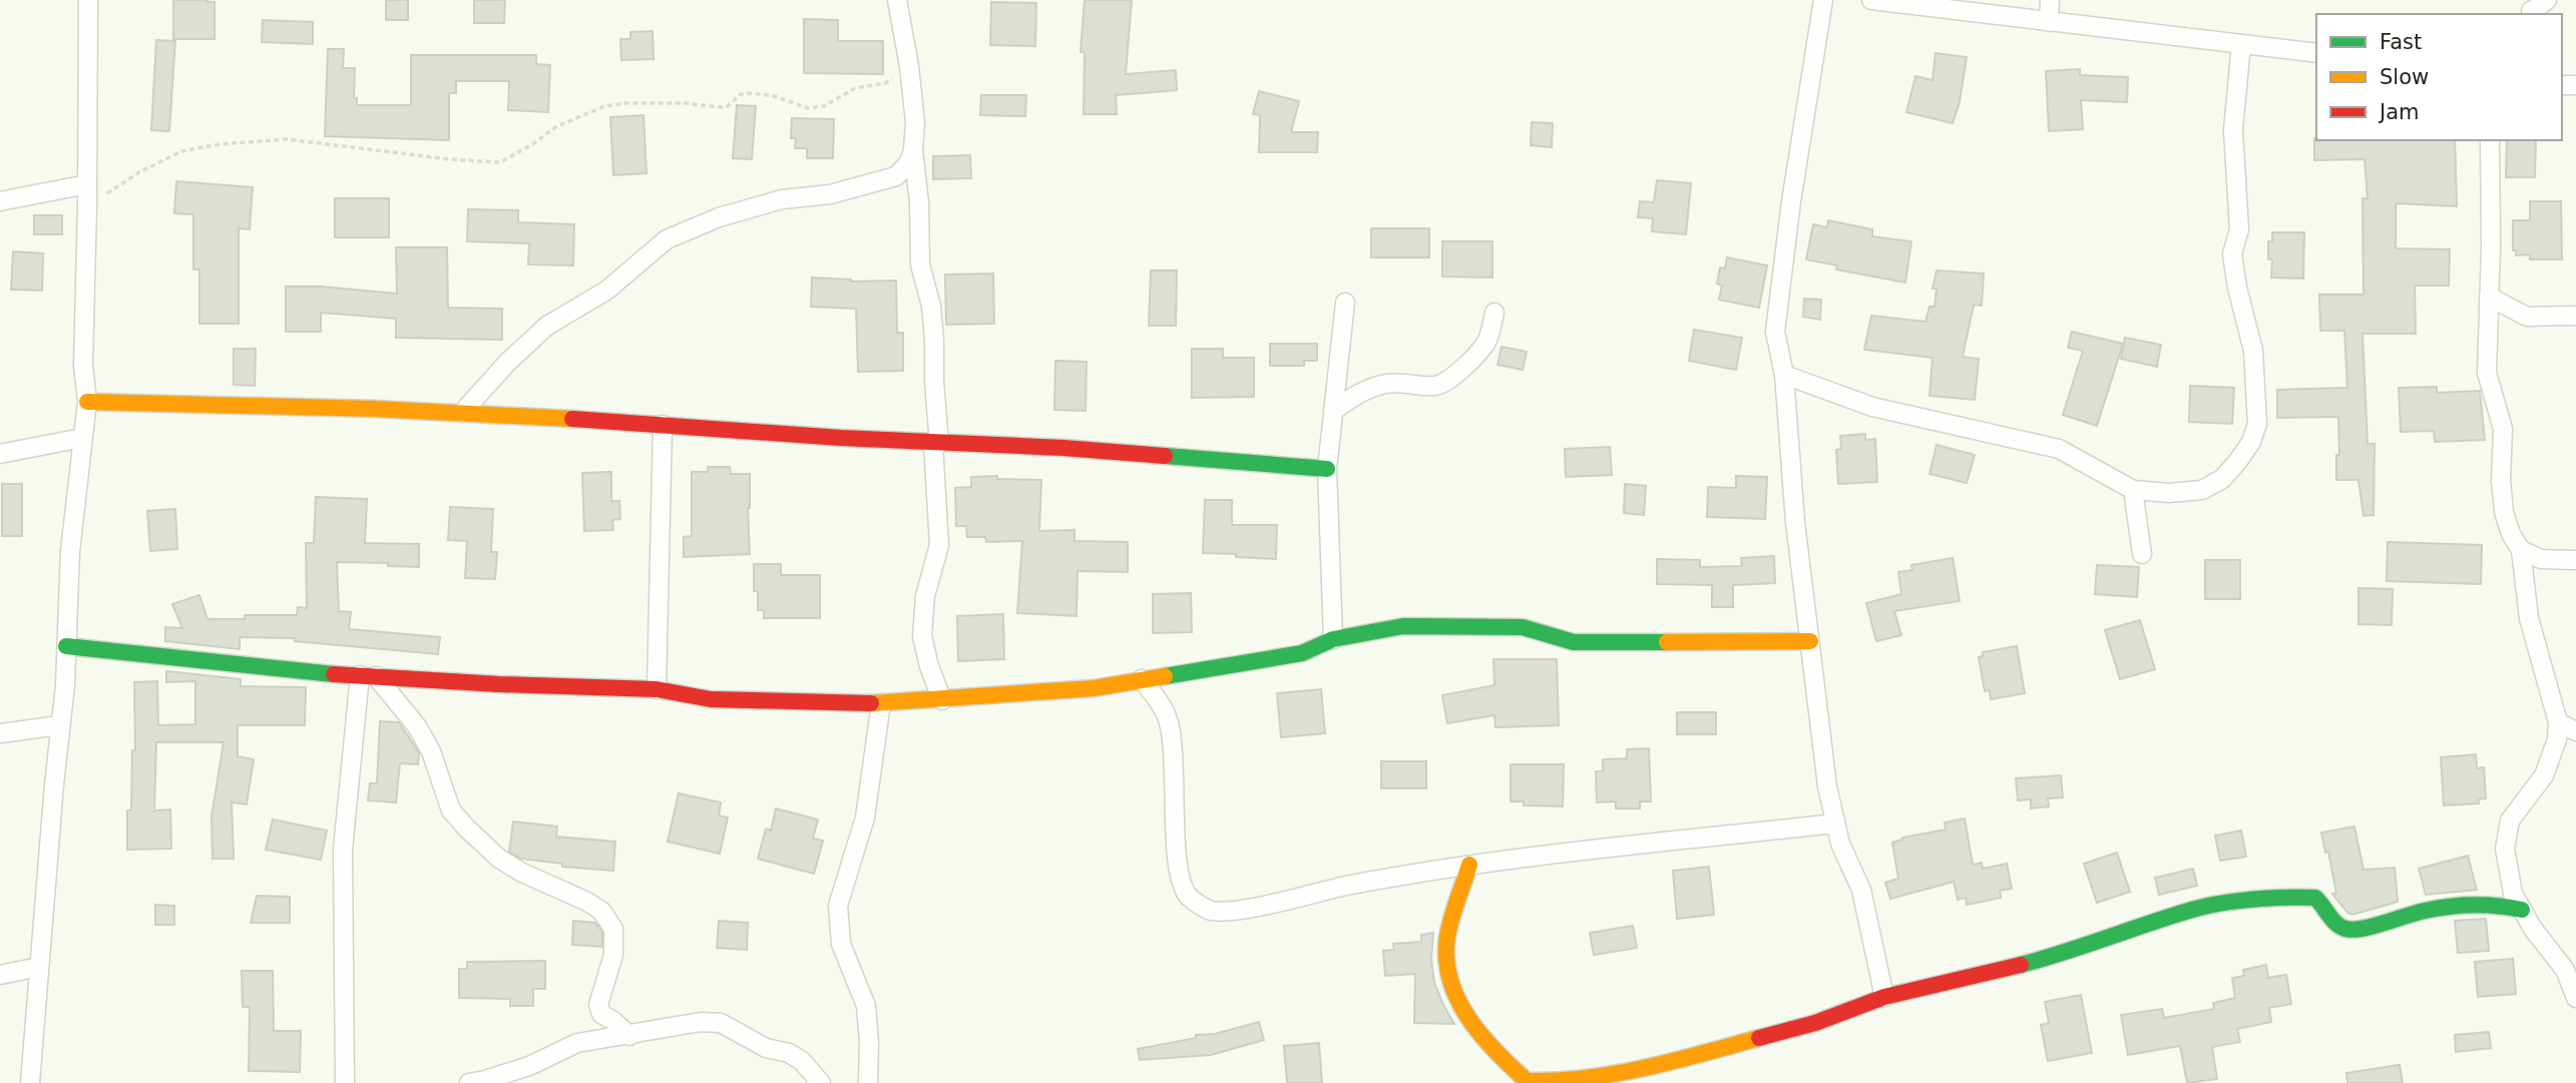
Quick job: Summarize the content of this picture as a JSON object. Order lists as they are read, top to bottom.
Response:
{
  "legend": ["Fast", "Slow", "Jam"]
}
